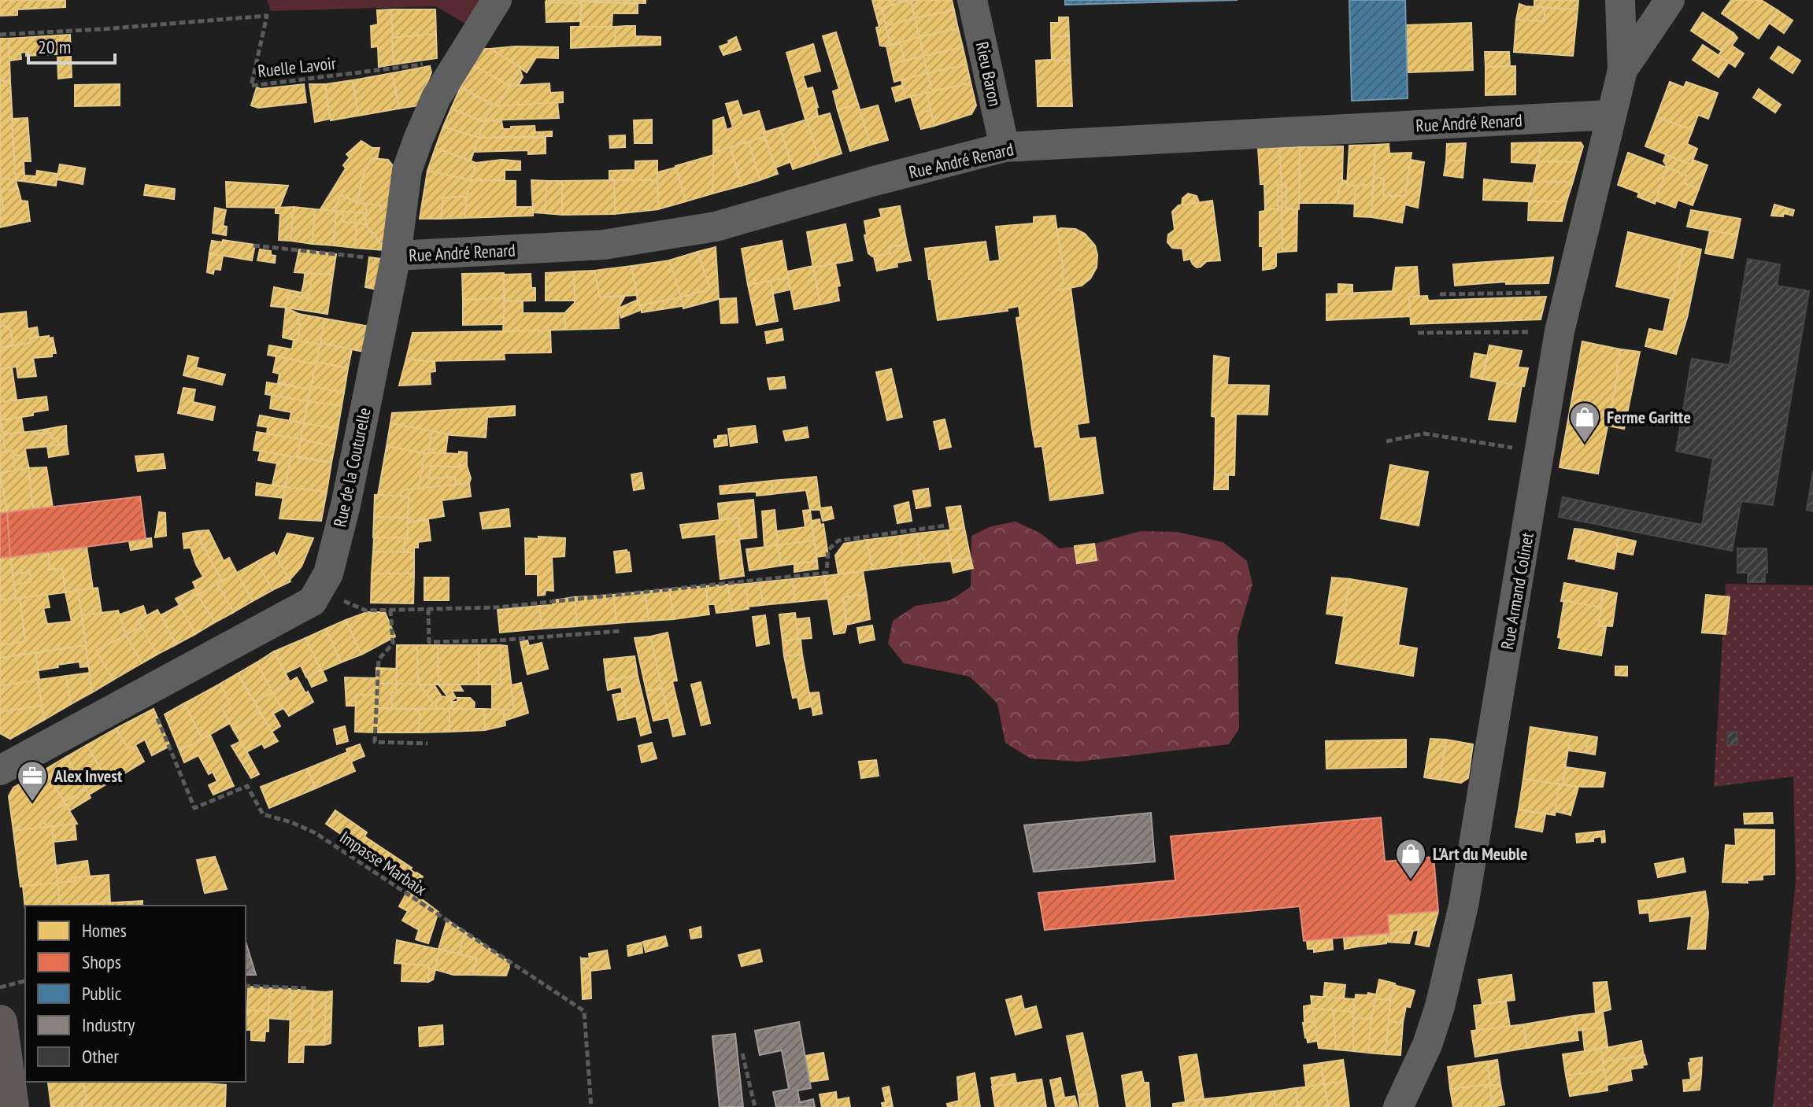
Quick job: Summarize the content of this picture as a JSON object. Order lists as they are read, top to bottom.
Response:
{
  "streets": {
    "street": [
      "Rieu Baron",
      "Rue André Renard",
      "Rue de la Couturelle",
      "Rue Armand Colinet"
    ],
    "path": ["Ruelle Lavoir", "Impasse Marbaix"]
  },
  "crossings": [
    ["Ruelle Lavoir", "Rue de la Couturelle"],
    ["Rieu Baron", "Rue André Renard"],
    ["Rue André Renard", "Rue de la Couturelle"],
    ["Rue André Renard", "Rue Armand Colinet"],
    ["Rue de la Couturelle", "Impasse Marbaix"]
  ],
  "places": {
    "shop": ["Ferme Garitte", "L'Art du Meuble"],
    "office": ["Alex Invest"]
  },
  "legend": [
    "Homes",
    "Shops",
    "Public",
    "Industry",
    "Other"
  ],
  "scale_bar": "20 m"
}
